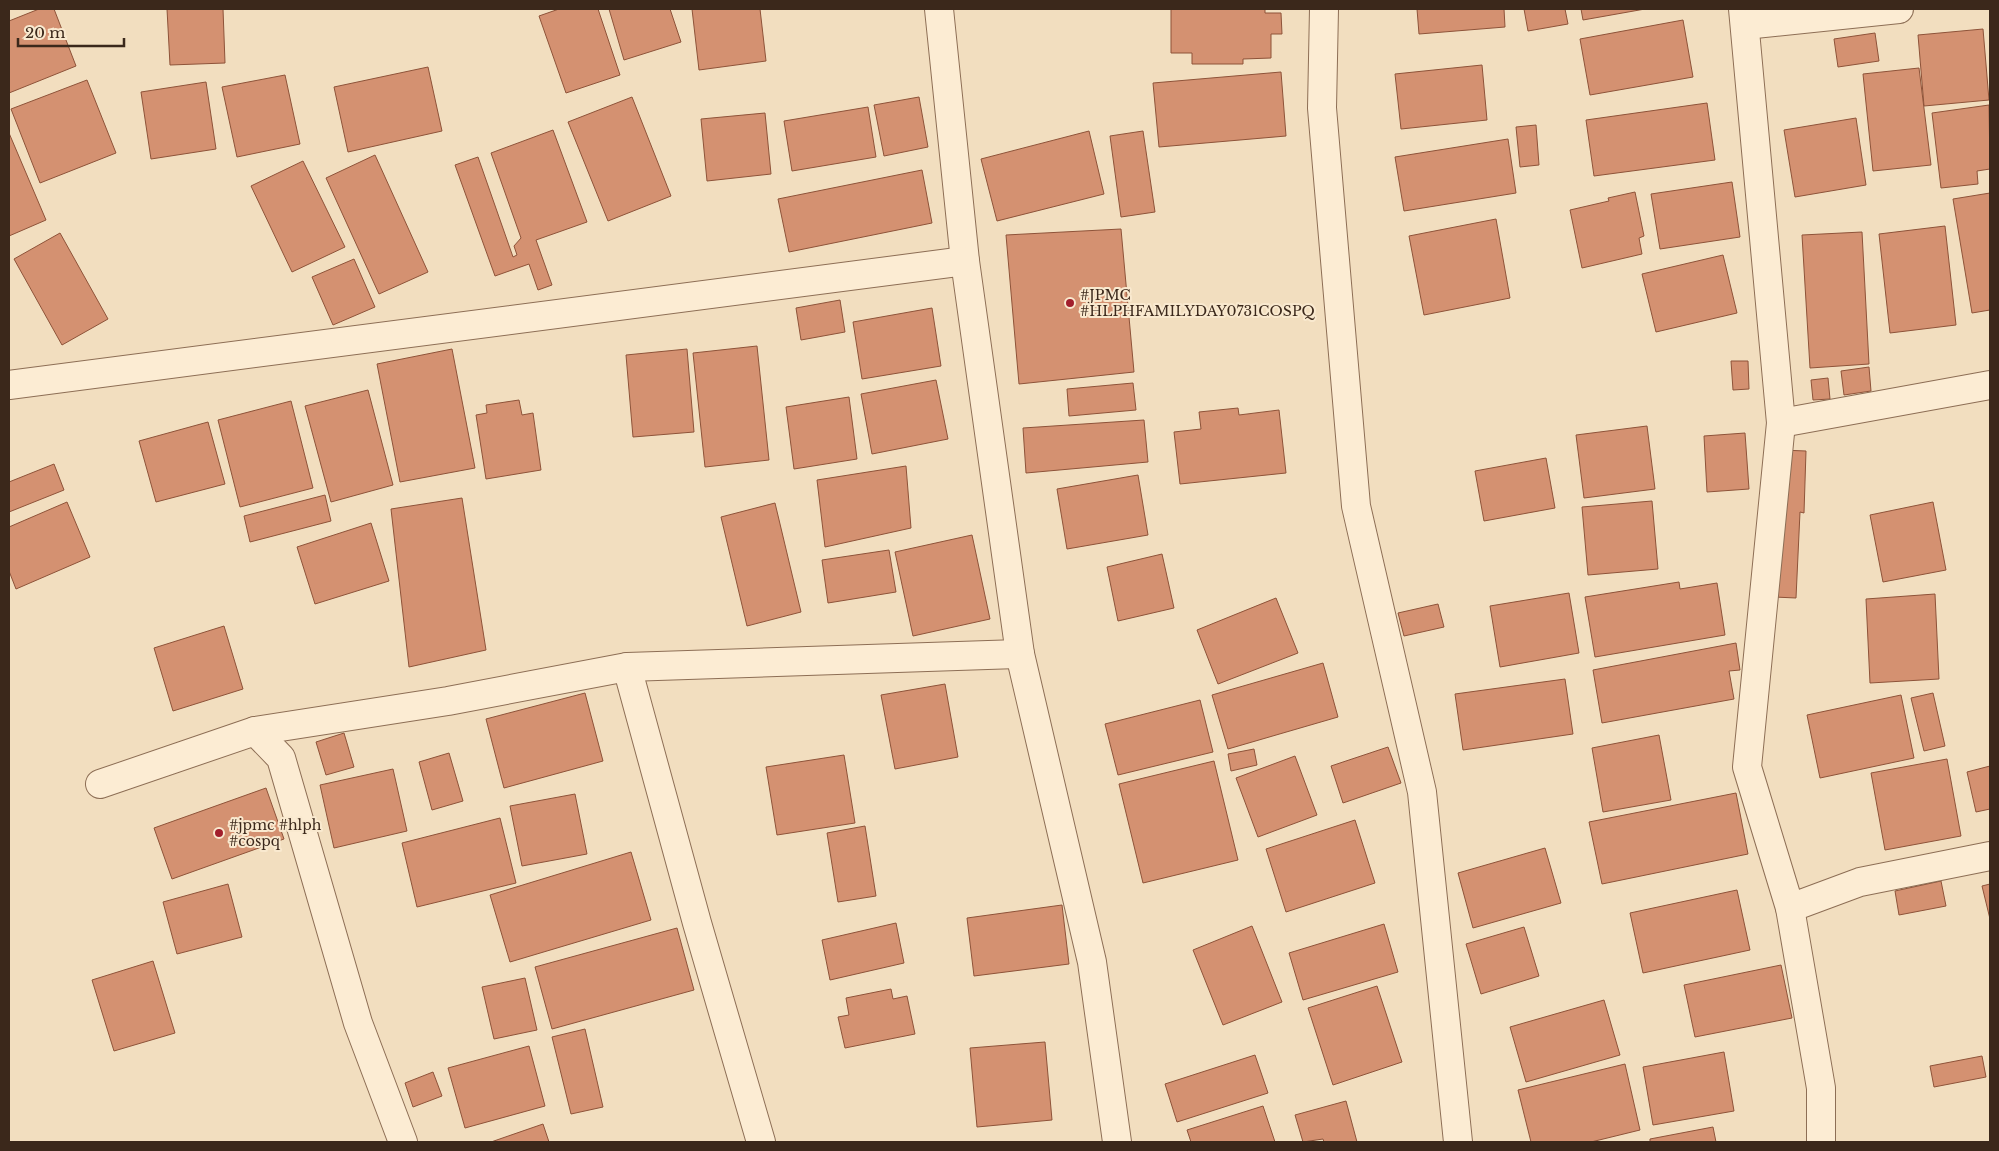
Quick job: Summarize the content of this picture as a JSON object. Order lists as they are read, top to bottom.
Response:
{
  "places": ["#JPMC #HLPHFAMILYDAY0731COSPQ", "#jpmc #hlph #cospq"],
  "scale_bar": "20 m"
}
